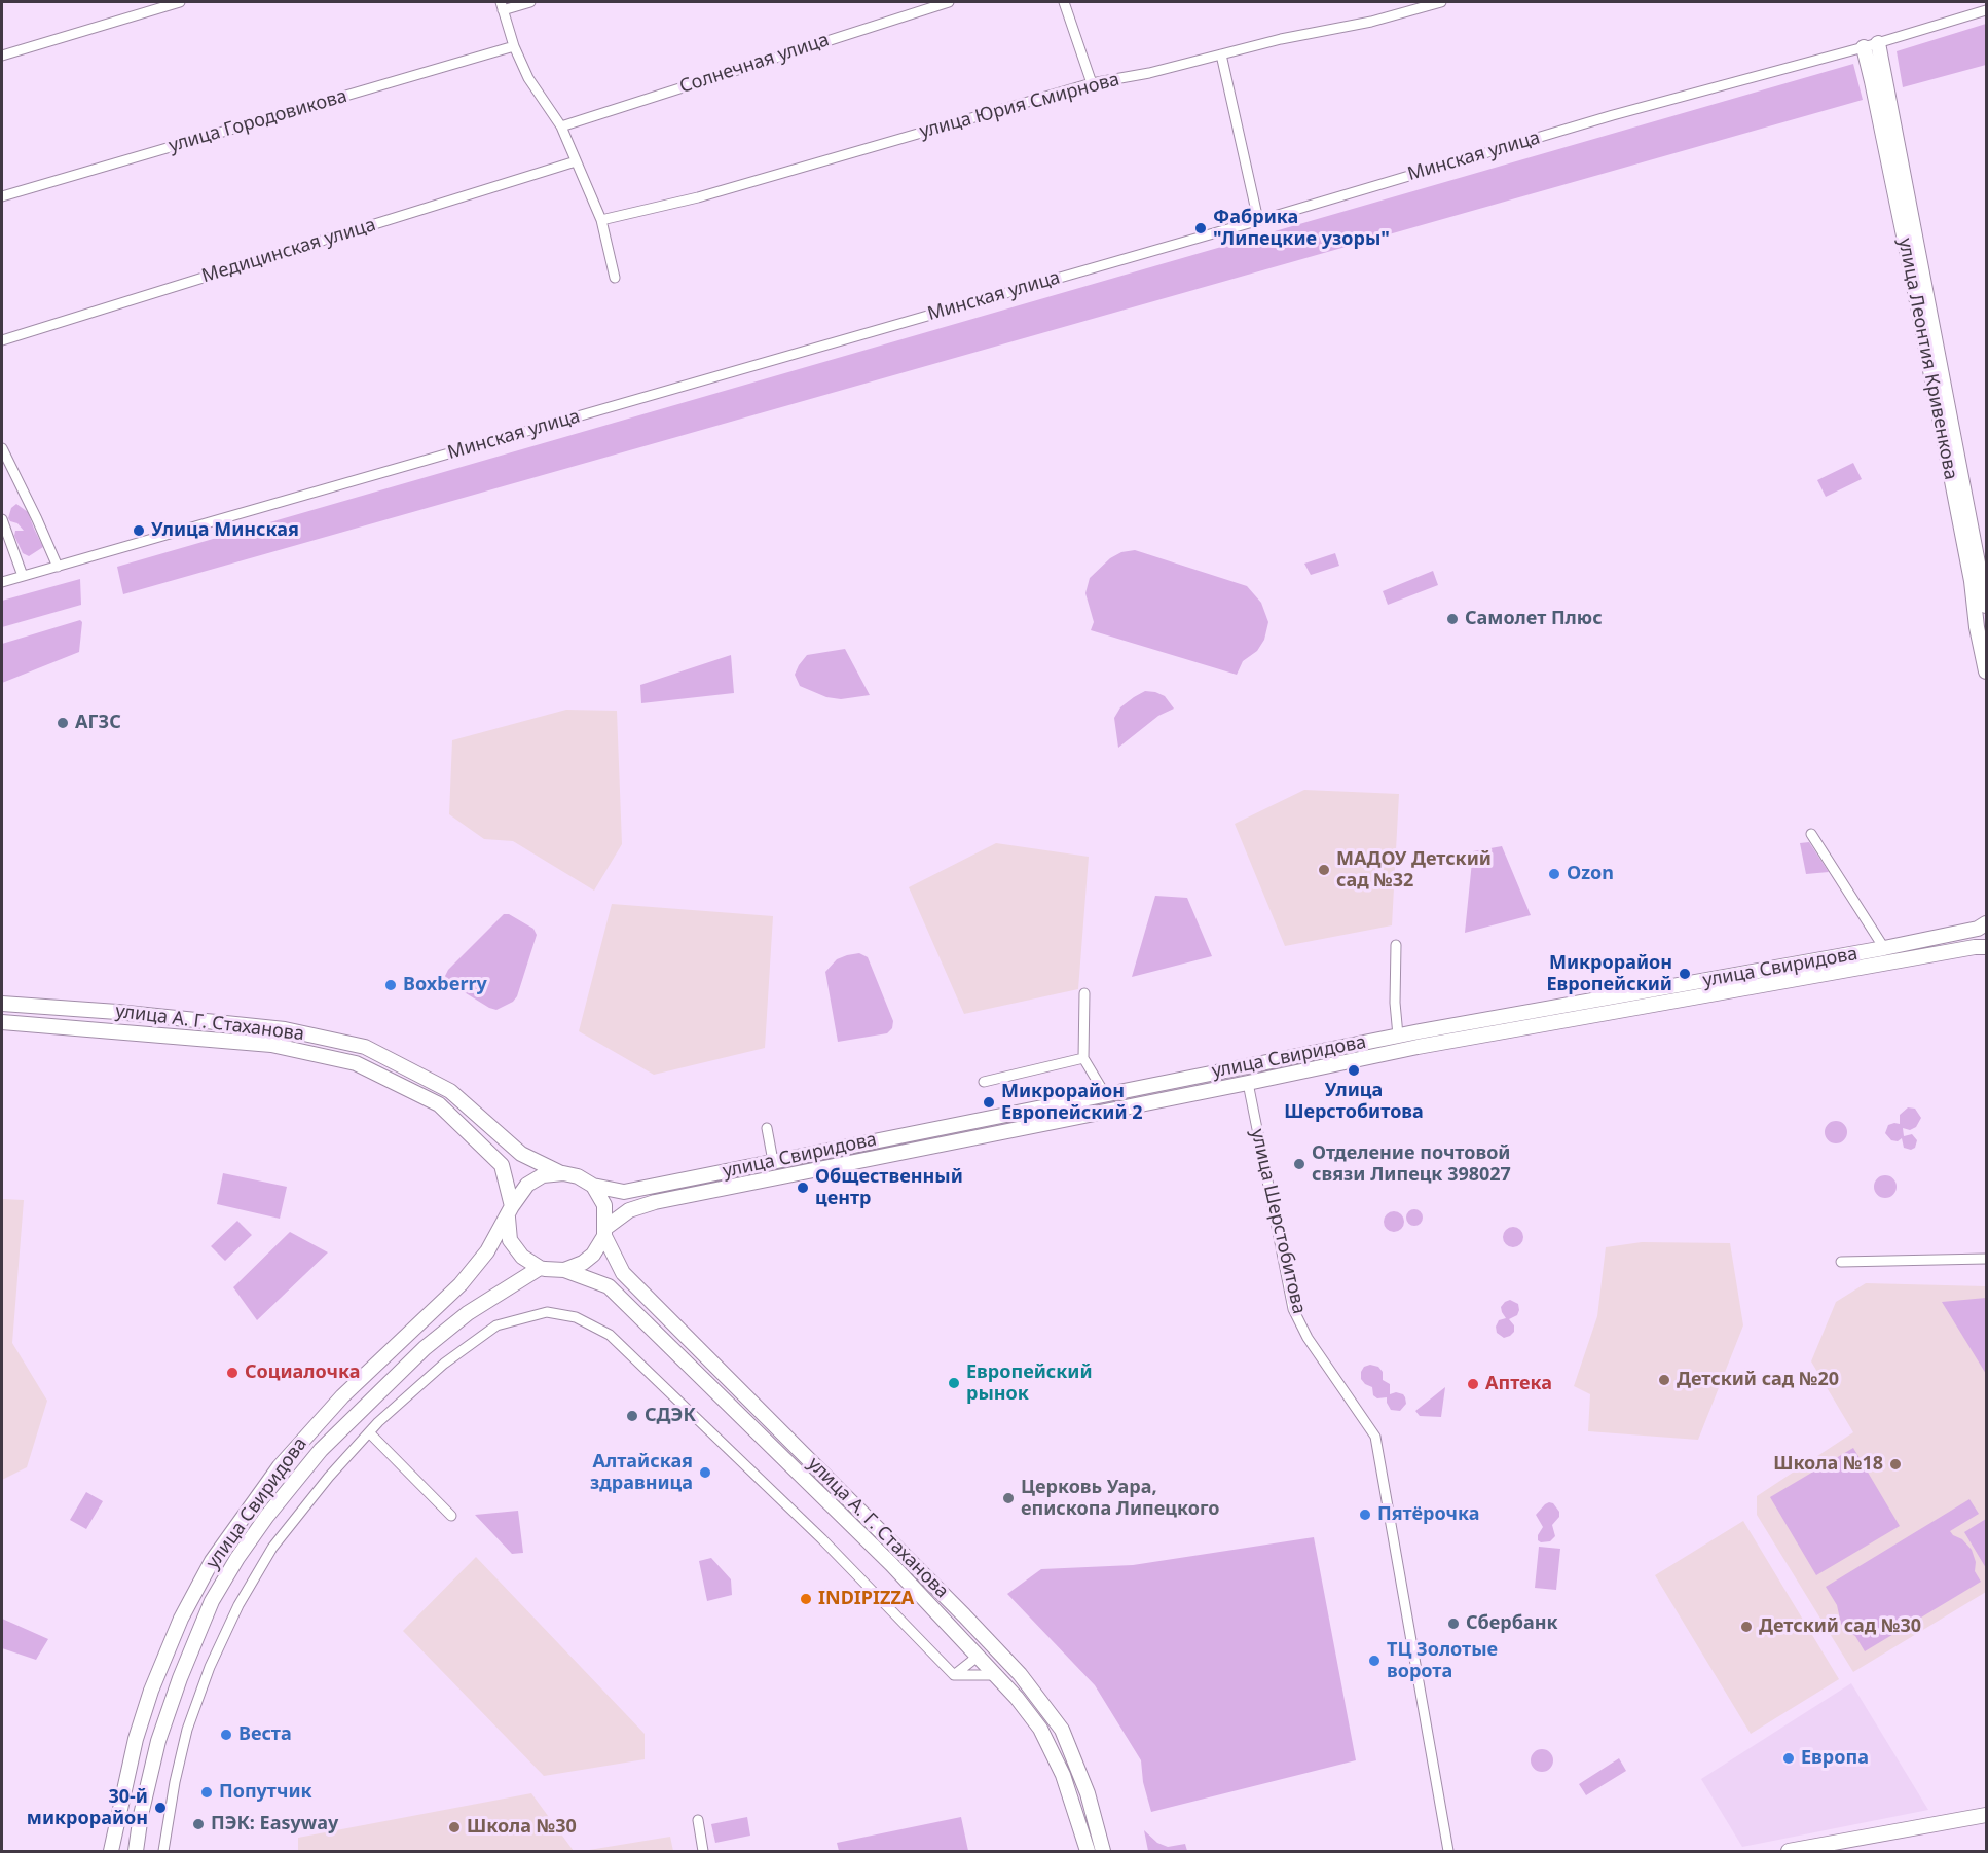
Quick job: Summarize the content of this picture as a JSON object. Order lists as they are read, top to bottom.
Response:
{
  "streets": {
    "street": [
      "Солнечная улица",
      "улица Юрия Смирнова",
      "улица Городовикова",
      "Минская улица",
      "Медицинская улица",
      "улица Леонтия Кривенкова",
      "улица Свиридова",
      "улица А. Г. Стаханова",
      "улица Шерстобитова"
    ]
  },
  "crossings": [
    ["Минская улица", "улица Леонтия Кривенкова"],
    ["улица Свиридова", "улица А. Г. Стаханова"],
    ["улица Свиридова", "улица Шерстобитова"]
  ],
  "places": [
    "Фабрика \"Липецкие узоры\"",
    "Улица Минская",
    "Самолет Плюс",
    "АГЗС",
    "МАДОУ Детский сад №32",
    "Ozon",
    "Микрорайон Европейский",
    "Boxberry",
    "Улица Шерстобитова",
    "Микрорайон Европейский 2",
    "Отделение почтовой связи Липецк 398027",
    "Общественный центр",
    "Социалочка",
    "Детский сад №20",
    "Европейский рынок",
    "Аптека",
    "СДЭК",
    "Школа №18",
    "Алтайская здравница",
    "Церковь Уара, епископа Липецкого",
    "Пятёрочка",
    "INDIPIZZA",
    "Сбербанк",
    "Детский сад №30",
    "ТЦ Золотые ворота",
    "Веста",
    "Европа",
    "Попутчик",
    "30-й микрорайон",
    "ПЭК: Easyway",
    "Школа №30"
  ]
}
